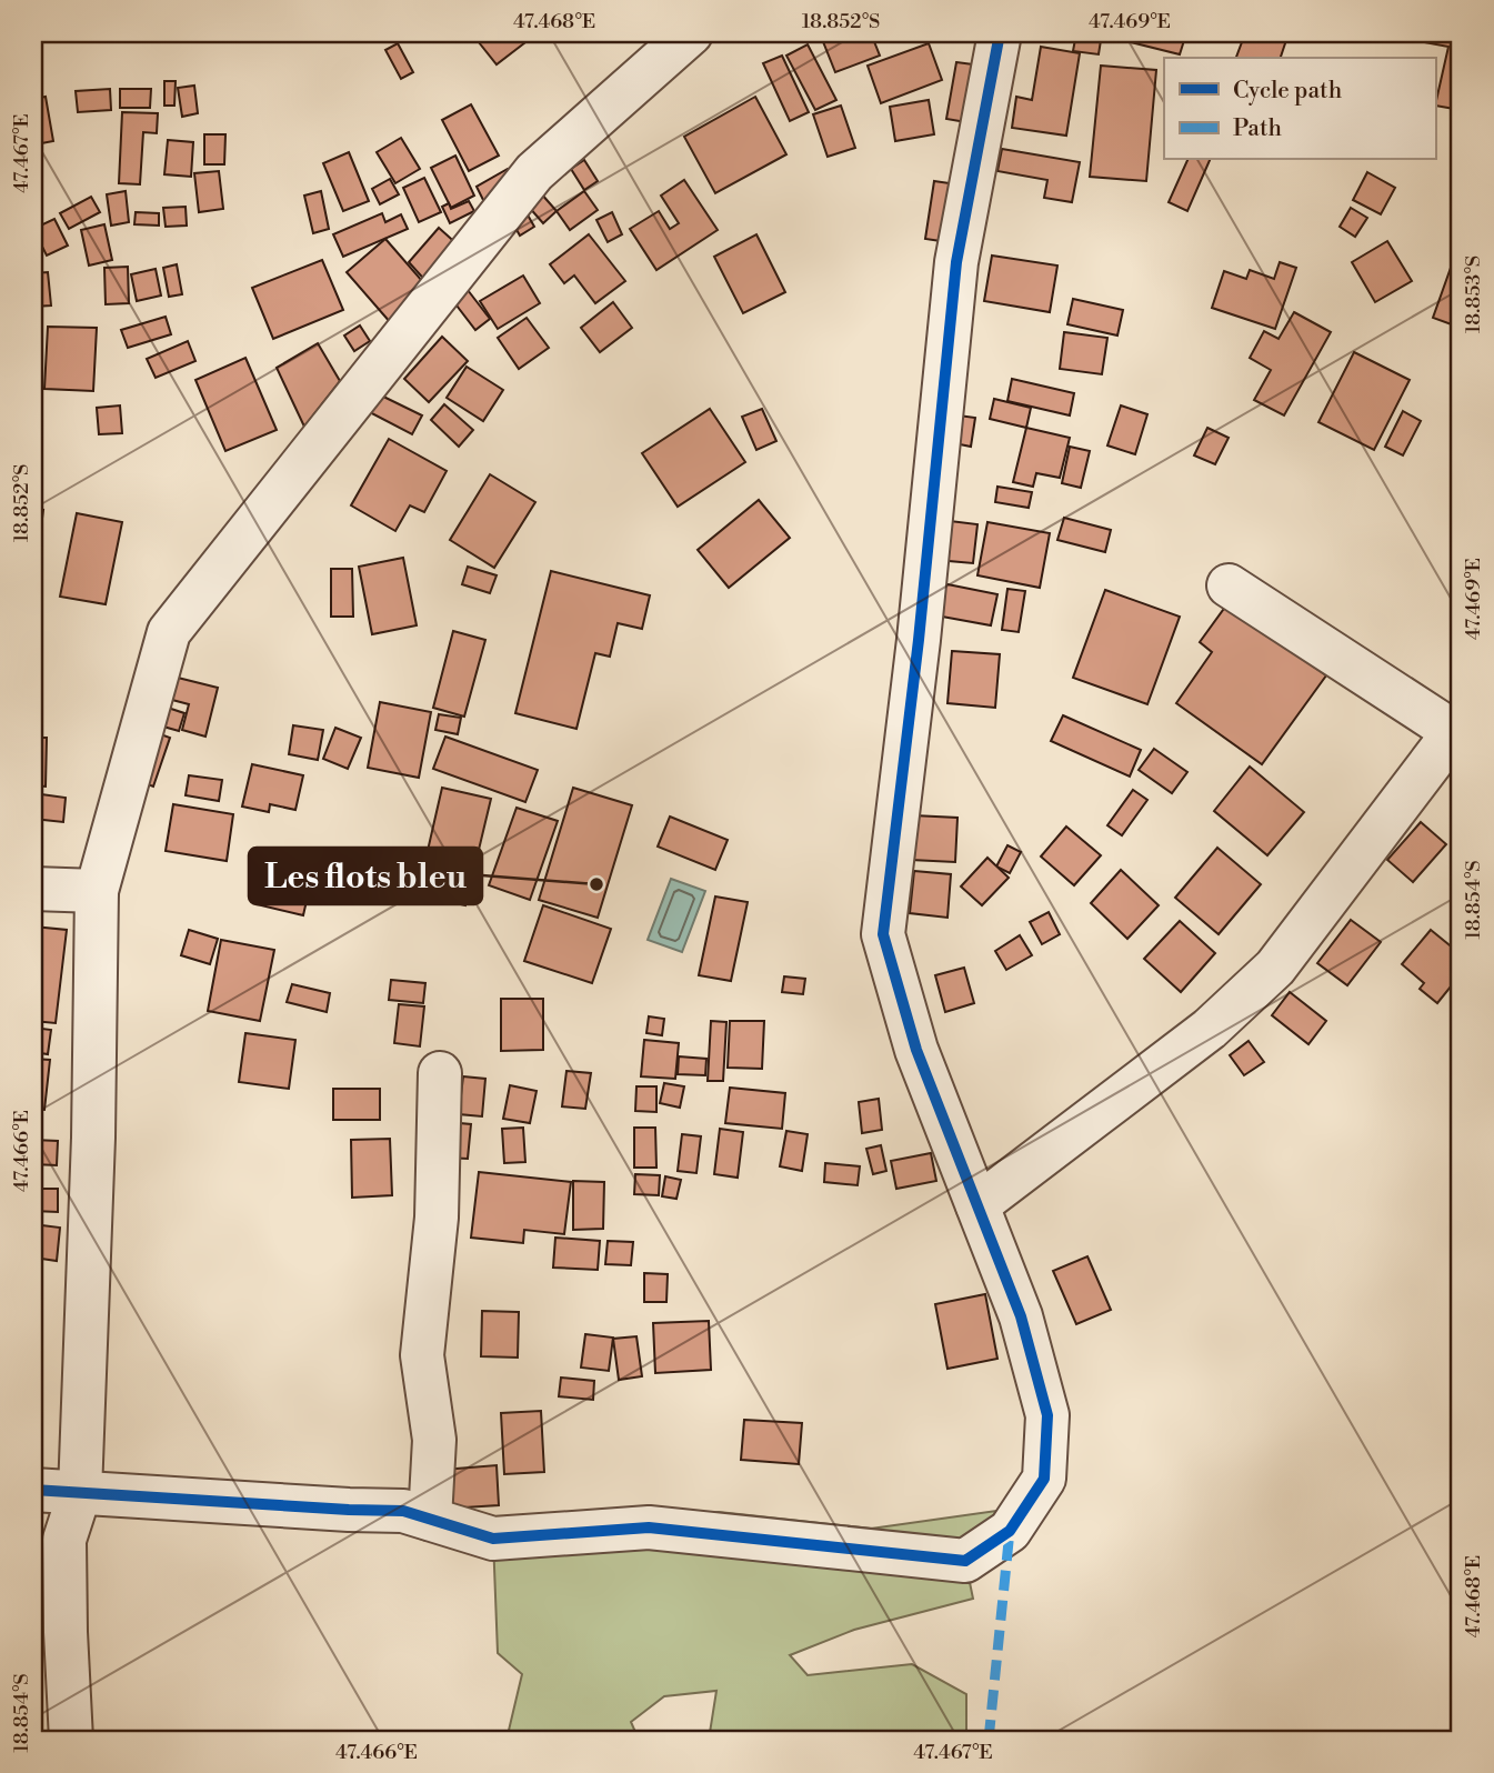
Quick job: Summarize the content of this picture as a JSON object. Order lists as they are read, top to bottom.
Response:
{
  "places": ["Les flots bleu"],
  "legend": ["Cycle path", "Path"],
  "coordinates": [
    "47.468°E",
    "18.852°S",
    "47.469°E",
    "47.467°E",
    "18.853°S",
    "18.854°S",
    "47.466°E"
  ]
}
